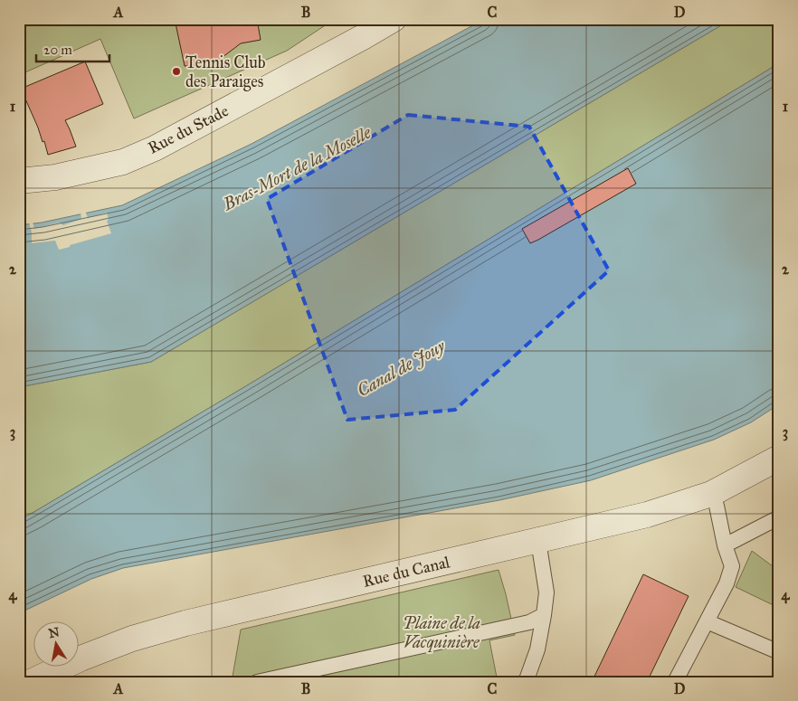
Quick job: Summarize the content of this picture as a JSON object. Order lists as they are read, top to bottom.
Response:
{
  "streets": {
    "street": ["Rue du Stade", "Rue du Canal"]
  },
  "water": ["Bras-Mort de la Moselle", "Canal de Jouy"],
  "parks": ["Plaine de la Vacquinière"],
  "places": ["Tennis Club des Paraiges"],
  "scale_bar": "20 m",
  "north": "top",
  "grid": {
    "columns": [
      "A",
      "B",
      "C",
      "D"
    ],
    "rows": [
      "1",
      "2",
      "3",
      "4"
    ]
  }
}
